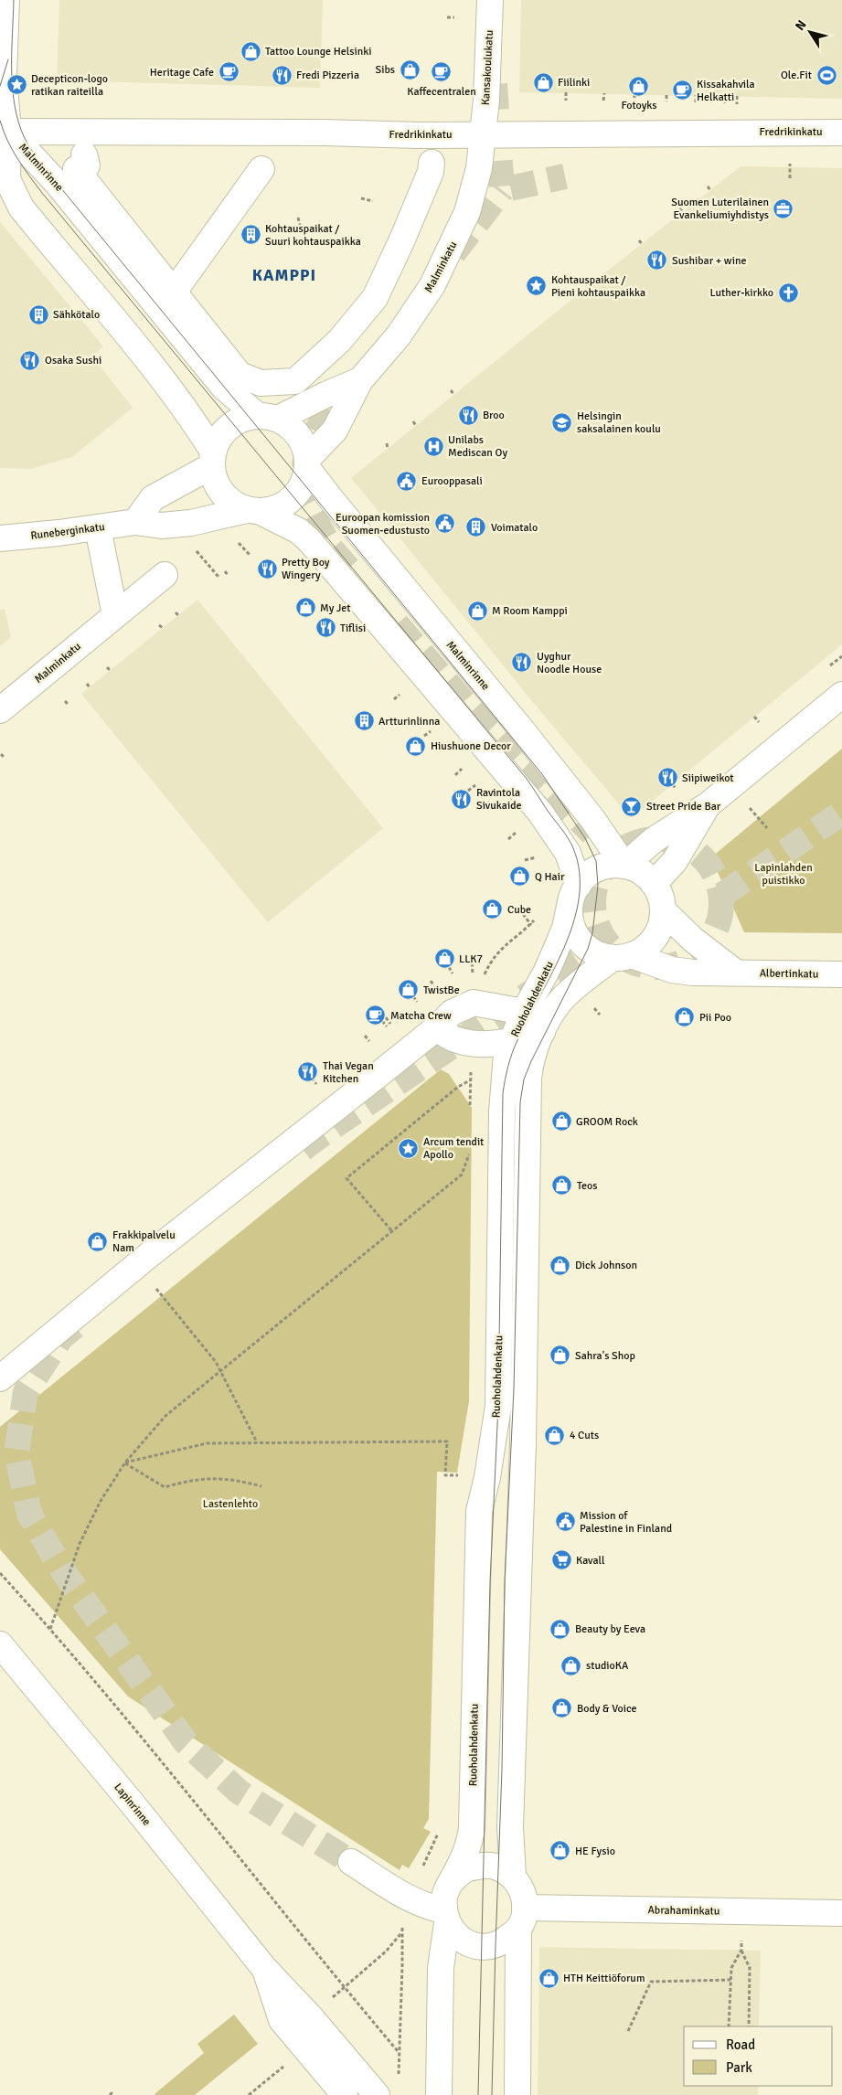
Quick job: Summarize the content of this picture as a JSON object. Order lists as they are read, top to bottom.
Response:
{
  "streets": {
    "street": [
      "Kansakoulukatu",
      "Fredrikinkatu",
      "Malminrinne",
      "Malminkatu",
      "Runeberginkatu",
      "Albertinkatu",
      "Ruoholahdenkatu",
      "Lapinrinne",
      "Abrahaminkatu"
    ]
  },
  "crossings": [
    ["Kansakoulukatu", "Fredrikinkatu"],
    ["Kansakoulukatu", "Malminkatu"],
    ["Fredrikinkatu", "Malminrinne"],
    ["Fredrikinkatu", "Malminkatu"],
    ["Malminrinne", "Malminkatu"],
    ["Malminrinne", "Runeberginkatu"],
    ["Malminrinne", "Albertinkatu"],
    ["Malminrinne", "Ruoholahdenkatu"],
    ["Malminkatu", "Runeberginkatu"],
    ["Albertinkatu", "Ruoholahdenkatu"],
    ["Ruoholahdenkatu", "Abrahaminkatu"]
  ],
  "districts": ["KAMPPI"],
  "parks": ["Lapinlahden puistikko", "Lastenlehto"],
  "places": {
    "shop": [
      "Tattoo Lounge Helsinki",
      "Sibs",
      "Fiilinki",
      "Fotoyks",
      "My Jet",
      "M Room Kamppi",
      "Hiushuone Decor",
      "Q Hair",
      "Cube",
      "LLK7",
      "TwistBe",
      "Pii Poo",
      "GROOM Rock",
      "Teos",
      "Frakkipalvelu Nam",
      "Dick Johnson",
      "Sahra's Shop",
      "4 Cuts",
      "Beauty by Eeva",
      "studioKA",
      "Body & Voice",
      "HE Fysio",
      "HTH Keittiöforum"
    ],
    "cafe": [
      "Heritage Cafe",
      "Kaffecentralen",
      "Kissakahvila Helkatti",
      "Matcha Crew"
    ],
    "restaurant": [
      "Fredi Pizzeria",
      "Sushibar + wine",
      "Osaka Sushi",
      "Broo",
      "Pretty Boy Wingery",
      "Tiflisi",
      "Uyghur Noodle House",
      "Siipiweikot",
      "Ravintola Sivukaide",
      "Thai Vegan Kitchen"
    ],
    "sports": ["Ole.Fit"],
    "place": ["Decepticon-logo ratikan raiteilla", "Kohtauspaikat / Pieni kohtauspaikka", "Arcum tendit Apollo"],
    "office": ["Suomen Luterilainen Evankeliumiyhdistys"],
    "building": [
      "Kohtauspaikat / Suuri kohtauspaikka",
      "Sähkötalo",
      "Voimatalo",
      "Artturinlinna"
    ],
    "church": ["Luther-kirkko"],
    "school or university": ["Helsingin saksalainen koulu"],
    "hospital": ["Unilabs Mediscan Oy"],
    "public building": ["Eurooppasali", "Euroopan komission Suomen-edustusto", "Mission of Palestine in Finland"],
    "bar": ["Street Pride Bar"],
    "supermarket": ["Kavall"]
  },
  "legend": ["Road", "Park"],
  "north": "top left"
}
